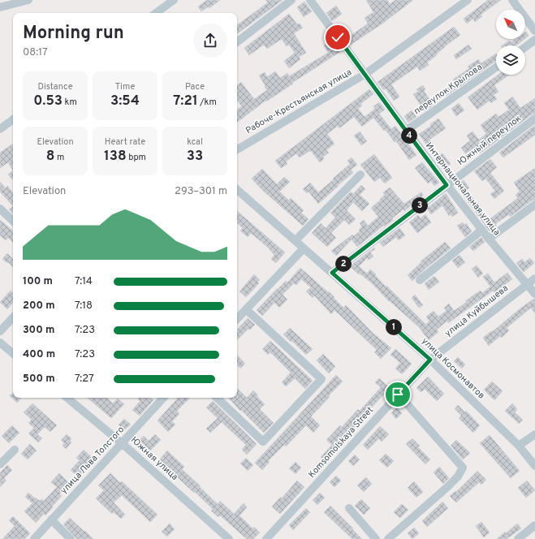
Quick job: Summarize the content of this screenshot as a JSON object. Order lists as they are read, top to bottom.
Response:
{
  "streets": {
    "street": [
      "переулок Крылова",
      "Рабоче-Крестьянская улица",
      "Южный переулок",
      "Интернациональная улица",
      "улица Куйбышева",
      "улица Космонавтов",
      "Komsomolskaya Street",
      "Южная улица",
      "улица Льва Толстого"
    ]
  },
  "crossings": [
    ["переулок Крылова", "Интернациональная улица"],
    ["Рабоче-Крестьянская улица", "Интернациональная улица"],
    ["Южный переулок", "Интернациональная улица"],
    ["Южный переулок", "улица Космонавтов"],
    ["Интернациональная улица", "улица Куйбышева"],
    ["улица Куйбышева", "улица Космонавтов"],
    ["улица Куйбышева", "Komsomolskaya Street"],
    ["улица Космонавтов", "Komsomolskaya Street"],
    ["Южная улица", "улица Льва Толстого"]
  ],
  "north": "top left",
  "page": {
    "heading": ["Morning run", "08:17"],
    "stats": [
      ["Distance", "0.53 km"],
      ["Time", "3:54"],
      ["Pace", "7:21 /km"],
      ["Elevation", "8 m"],
      ["Heart rate", "138 bpm"],
      ["kcal", "33"]
    ],
    "pins": [
      "4",
      "3",
      "2",
      "1"
    ],
    "chart": ["Elevation", "293–301 m"],
    "list": [
      {
        "name": "100 m",
        "note": "7:14"
      },
      {
        "name": "200 m",
        "note": "7:18"
      },
      {
        "name": "300 m",
        "note": "7:23"
      },
      {
        "name": "400 m",
        "note": "7:23"
      },
      {
        "name": "500 m",
        "note": "7:27"
      }
    ]
  }
}
